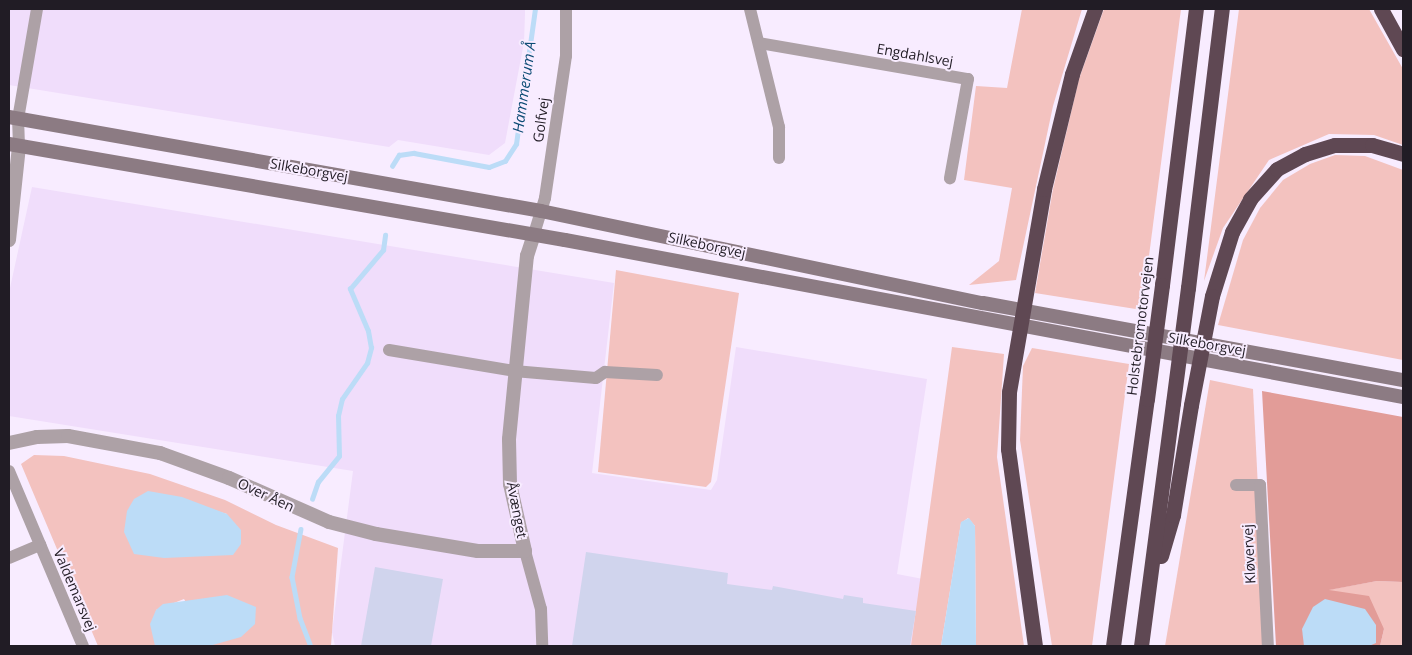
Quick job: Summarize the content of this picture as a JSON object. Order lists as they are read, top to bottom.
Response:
{
  "streets": {
    "highway": ["Holstebromotorvejen"],
    "main road": ["Silkeborgvej"],
    "street": [
      "Engdahlsvej",
      "Golfvej",
      "Over Åen",
      "Åvænget",
      "Kløvervej",
      "Valdemarsvej"
    ]
  },
  "crossings": [
    ["Golfvej", "Silkeborgvej"],
    ["Golfvej", "Åvænget"],
    ["Silkeborgvej", "Åvænget"],
    ["Over Åen", "Åvænget"]
  ],
  "water": ["Hammerum Å"]
}
